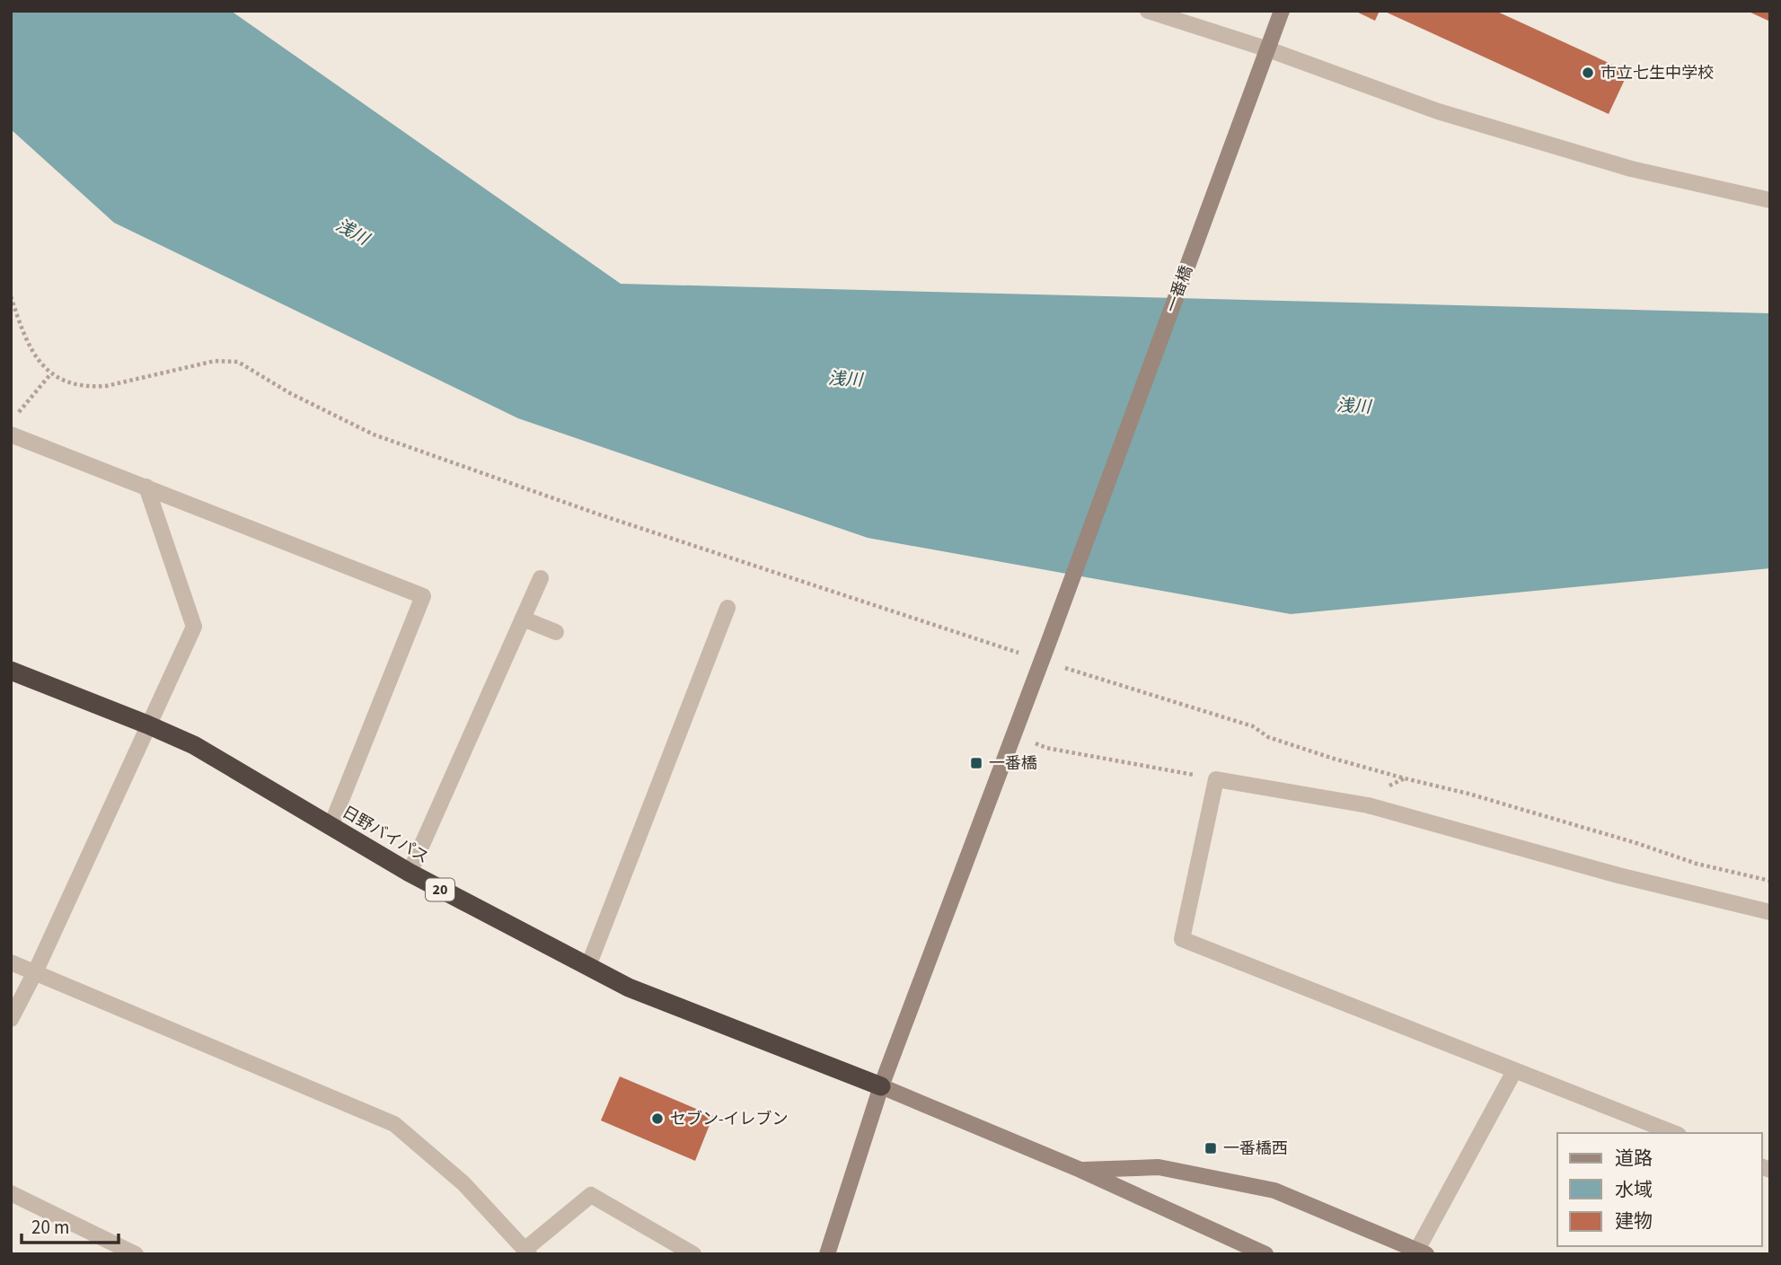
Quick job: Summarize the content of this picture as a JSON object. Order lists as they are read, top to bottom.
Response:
{
  "streets": {
    "highway": ["日野バイパス", "20"],
    "street": ["一番橋"]
  },
  "crossings": [
    ["一番橋", "日野バイパス"]
  ],
  "water": ["浅川"],
  "places": {
    "other": ["市立七生中学校", "セブン-イレブン"],
    "transit": ["一番橋", "一番橋西"]
  },
  "legend": ["道路", "水域", "建物"],
  "scale_bar": "20 m"
}
